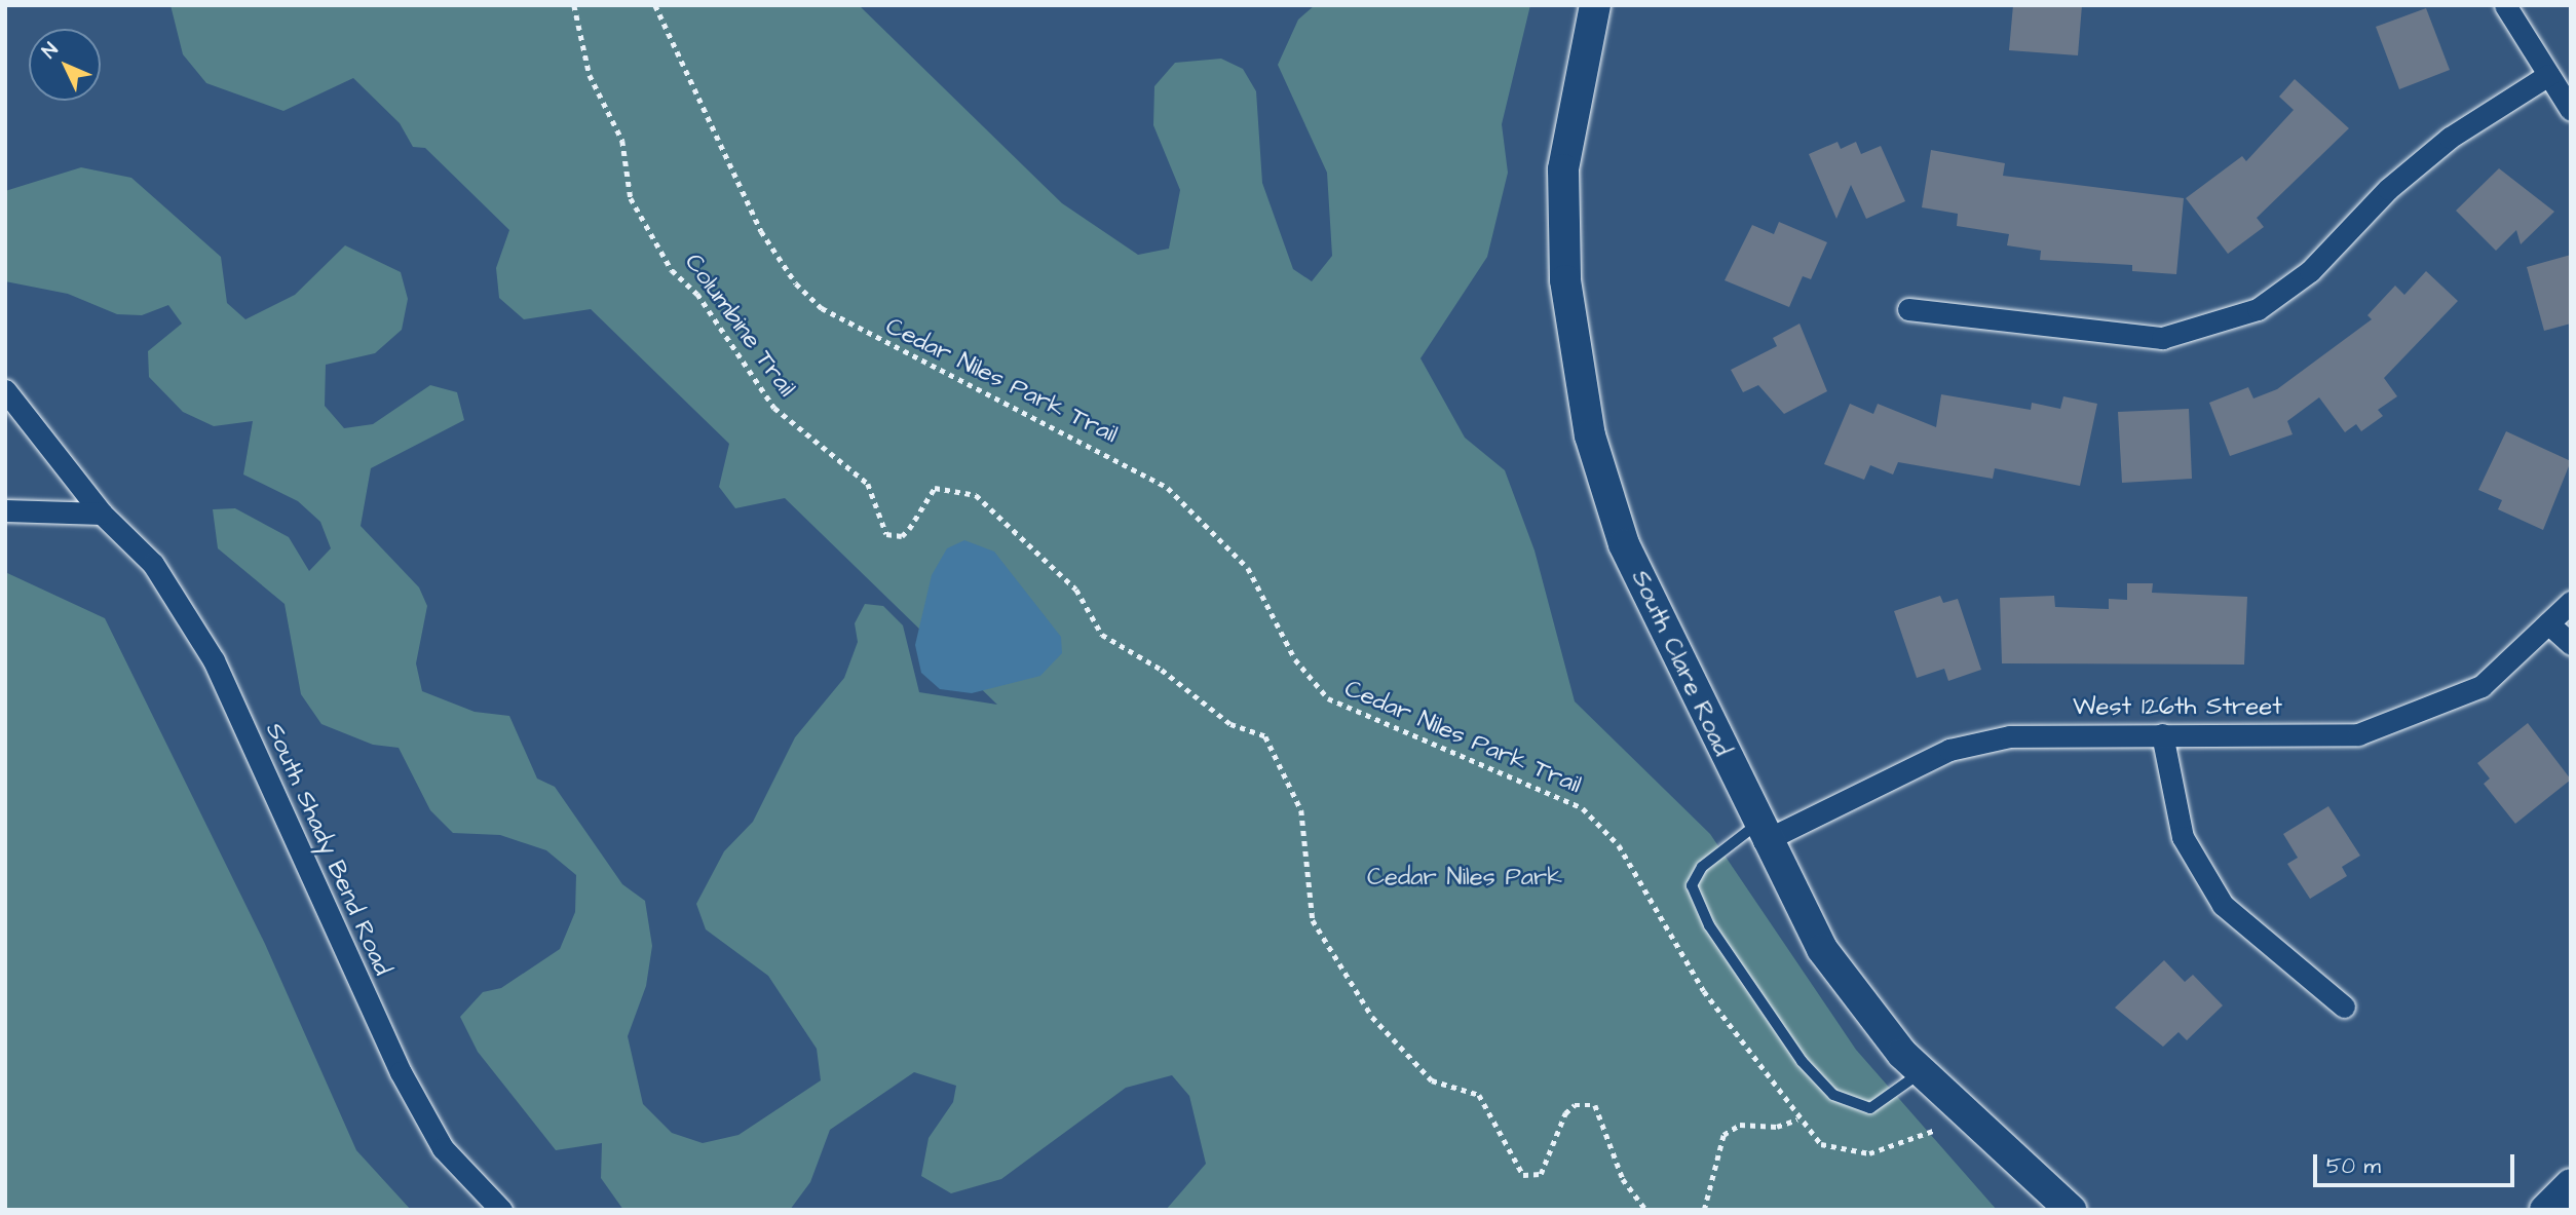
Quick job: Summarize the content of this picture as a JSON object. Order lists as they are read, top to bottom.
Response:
{
  "streets": {
    "street": ["South Clare Road", "West 126th Street", "South Shady Bend Road"],
    "path": ["Columbine Trail", "Cedar Niles Park Trail"]
  },
  "crossings": [
    ["South Clare Road", "West 126th Street"]
  ],
  "parks": ["Cedar Niles Park"],
  "scale_bar": "50 m",
  "north": "top left"
}
